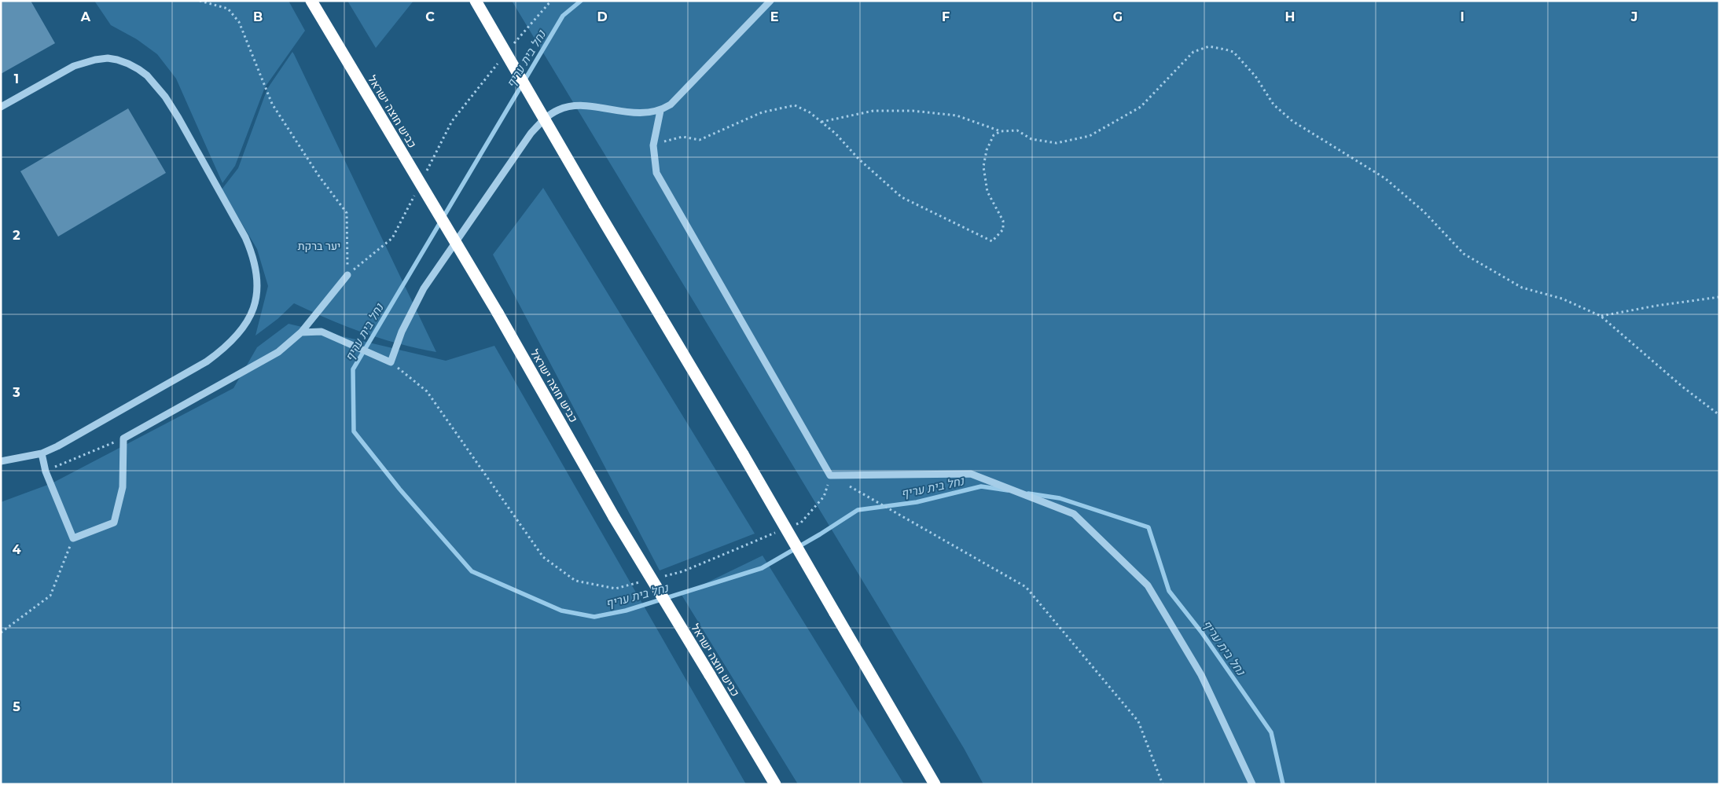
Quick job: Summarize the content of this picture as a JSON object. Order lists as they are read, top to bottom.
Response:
{
  "streets": {
    "highway": ["כביש חוצה ישראל"]
  },
  "water": ["נחל בית עריף"],
  "parks": ["יער ברקת"],
  "grid": {
    "columns": [
      "A",
      "B",
      "C",
      "D",
      "E",
      "F",
      "G",
      "H",
      "I",
      "J"
    ],
    "rows": [
      "1",
      "2",
      "3",
      "4",
      "5"
    ]
  }
}
